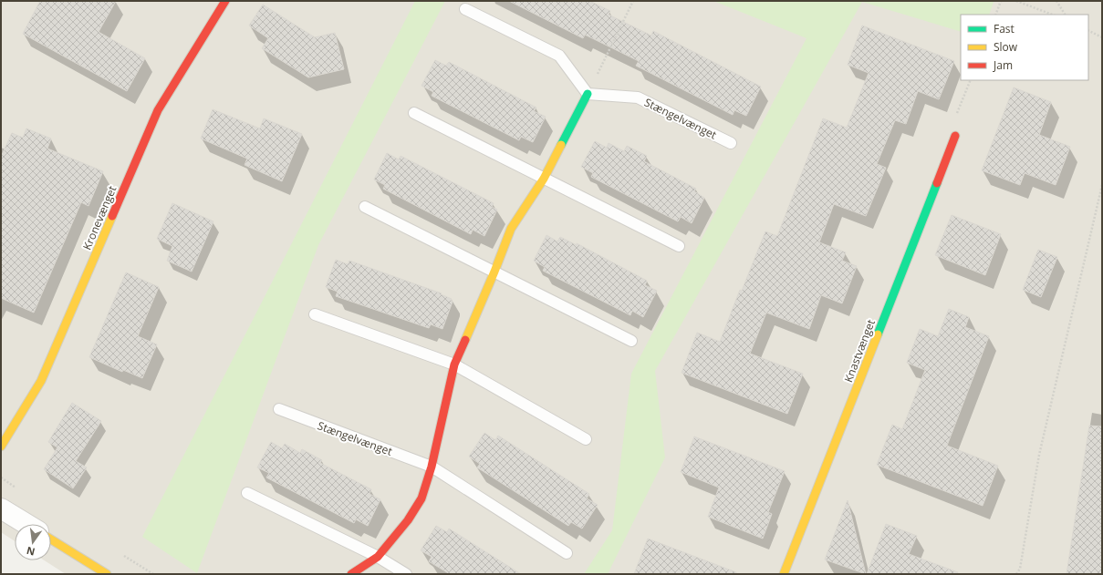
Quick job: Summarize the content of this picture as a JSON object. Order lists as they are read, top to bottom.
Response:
{
  "streets": {
    "street": ["Kronevænget", "Knastvænget"],
    "lane": ["Stængelvænget"]
  },
  "legend": ["Fast", "Slow", "Jam"],
  "north": "bottom"
}
